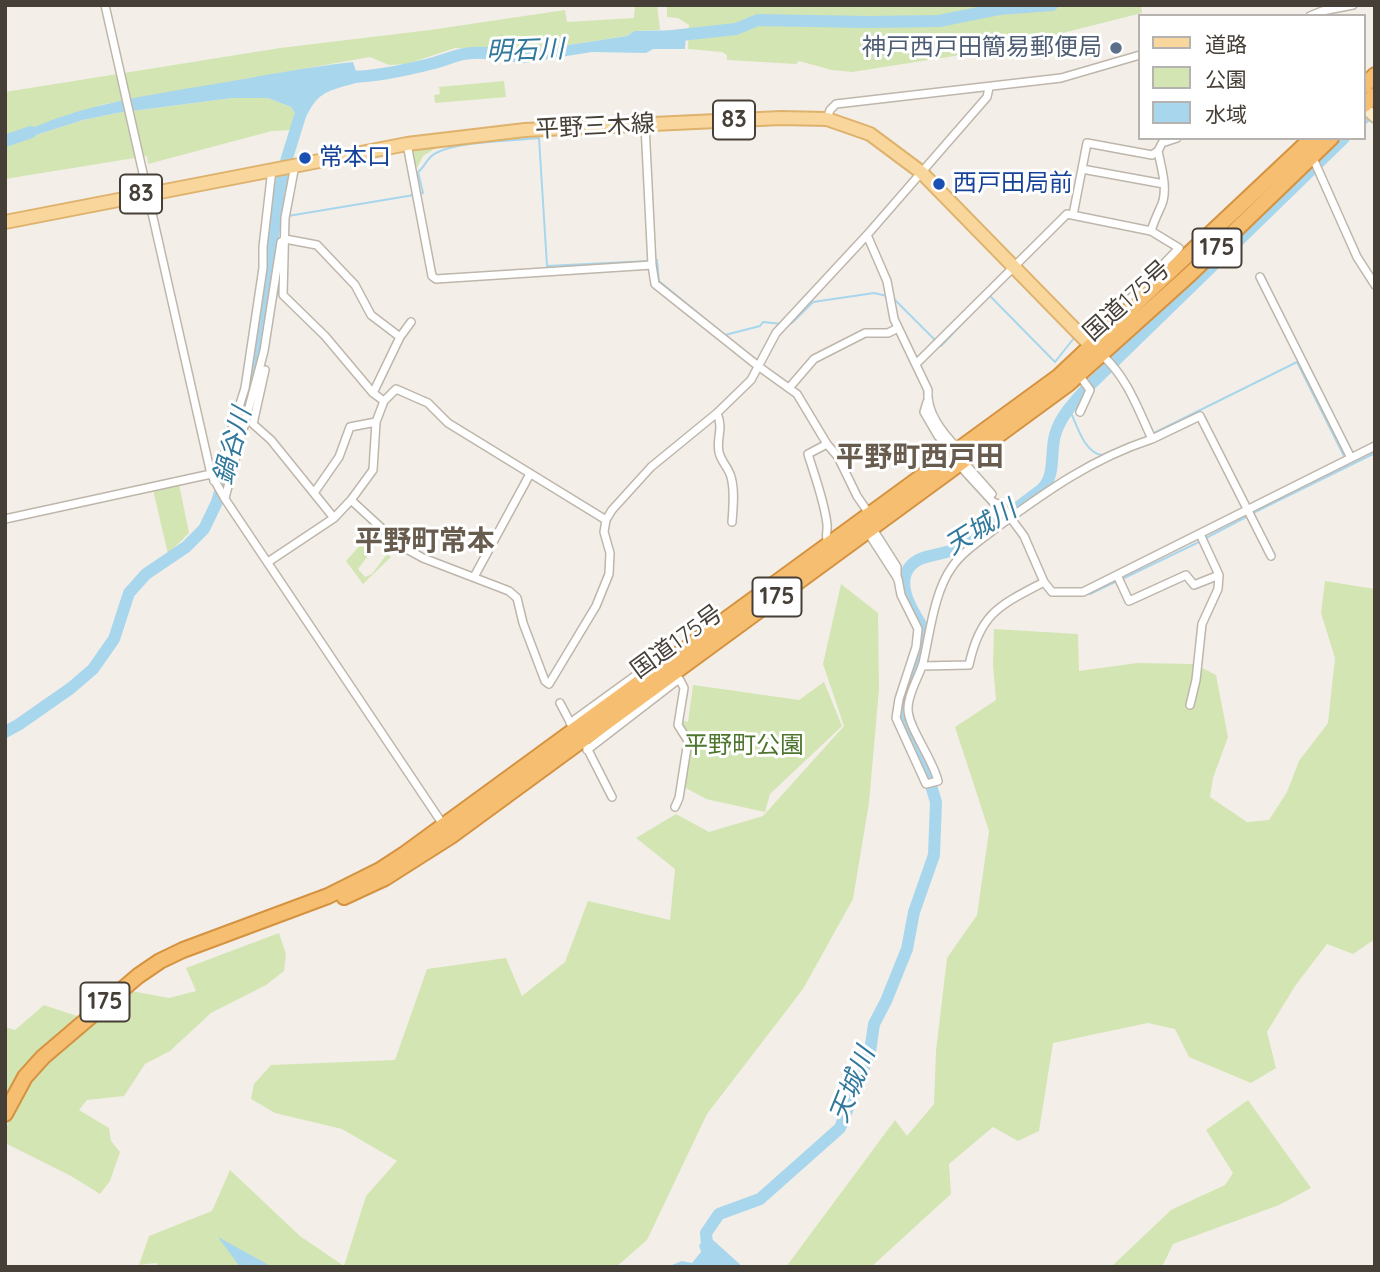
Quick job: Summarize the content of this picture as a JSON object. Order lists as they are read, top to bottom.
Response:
{
  "streets": {
    "highway": ["175", "国道175号"],
    "main road": ["83", "平野三木線"]
  },
  "crossings": [
    ["平野三木線", "国道175号"]
  ],
  "districts": ["平野町西戸田", "平野町常本"],
  "water": ["明石川", "鍋谷川", "天城川"],
  "parks": ["平野町公園"],
  "places": ["神戸西戸田簡易郵便局", "常本口", "西戸田局前"],
  "legend": ["道路", "公園", "水域"]
}
